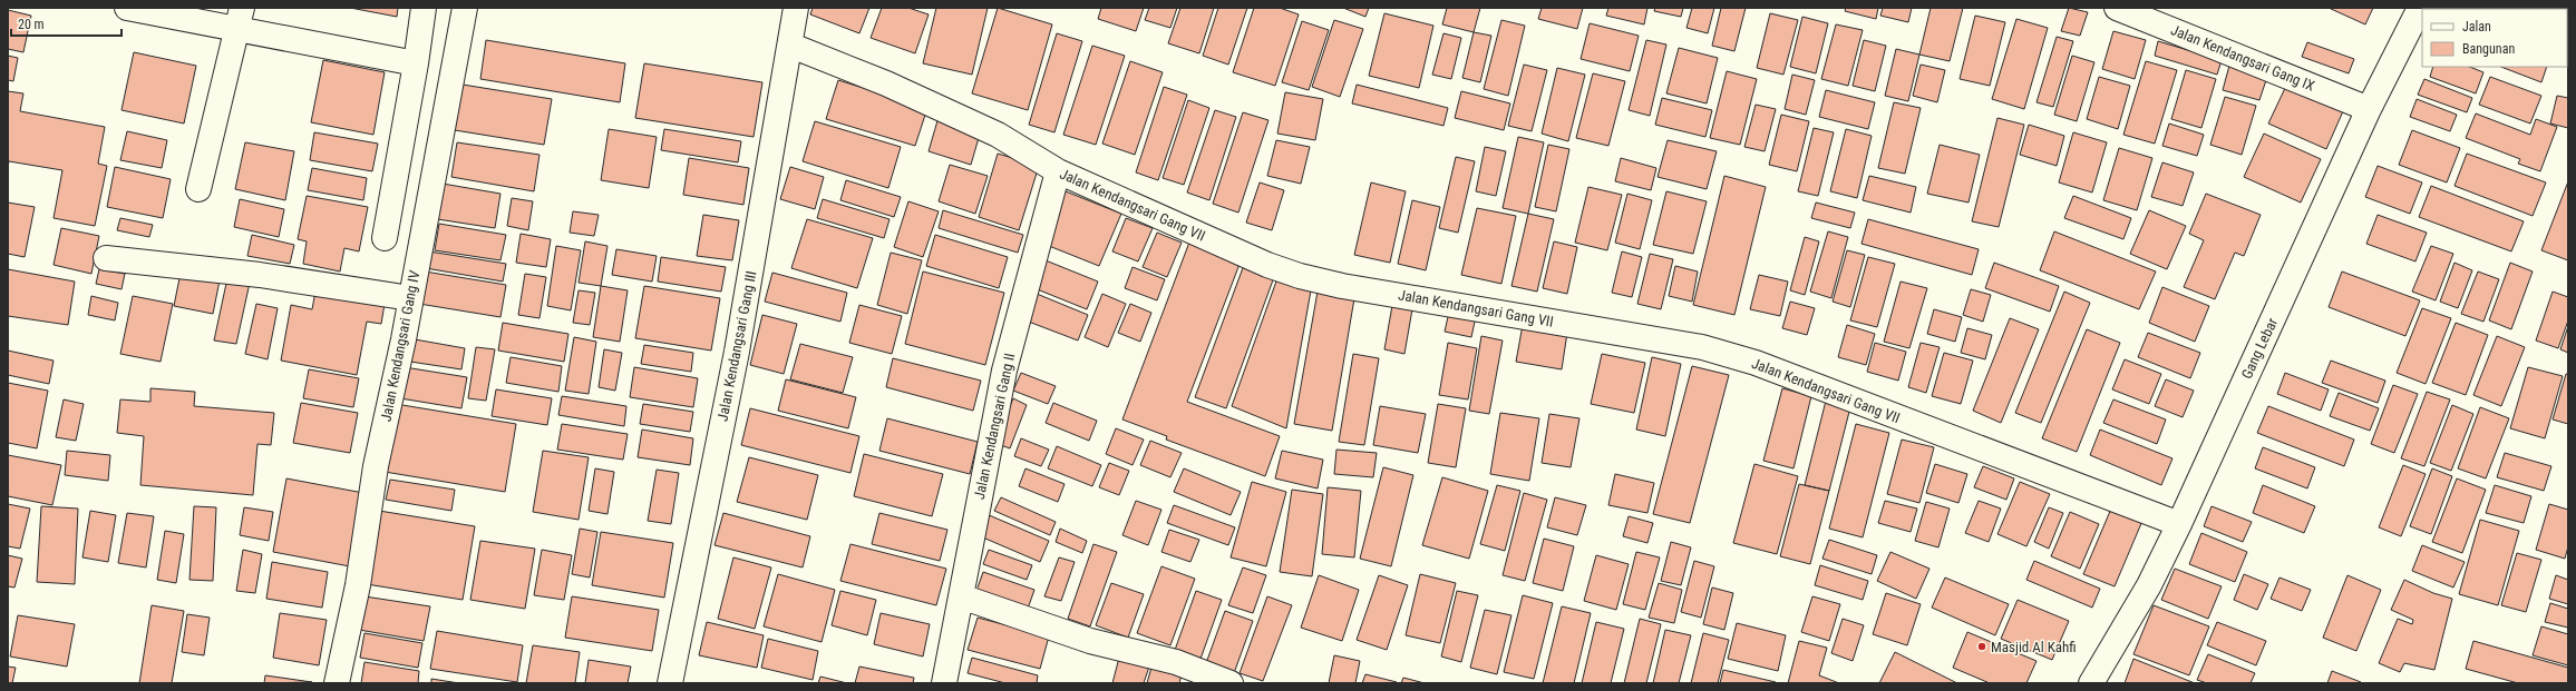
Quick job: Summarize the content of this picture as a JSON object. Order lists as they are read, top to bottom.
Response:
{
  "streets": {
    "street": [
      "Jalan Kendangsari Gang IX",
      "Jalan Kendangsari Gang VII",
      "Jalan Kendangsari Gang IV",
      "Jalan Kendangsari Gang III",
      "Gang Lebar",
      "Jalan Kendangsari Gang II"
    ]
  },
  "crossings": [
    ["Jalan Kendangsari Gang IX", "Gang Lebar"],
    ["Jalan Kendangsari Gang VII", "Jalan Kendangsari Gang III"],
    ["Jalan Kendangsari Gang VII", "Gang Lebar"],
    ["Jalan Kendangsari Gang VII", "Jalan Kendangsari Gang II"]
  ],
  "places": ["Masjid Al Kahfi"],
  "legend": ["Jalan", "Bangunan"],
  "scale_bar": "20 m"
}
